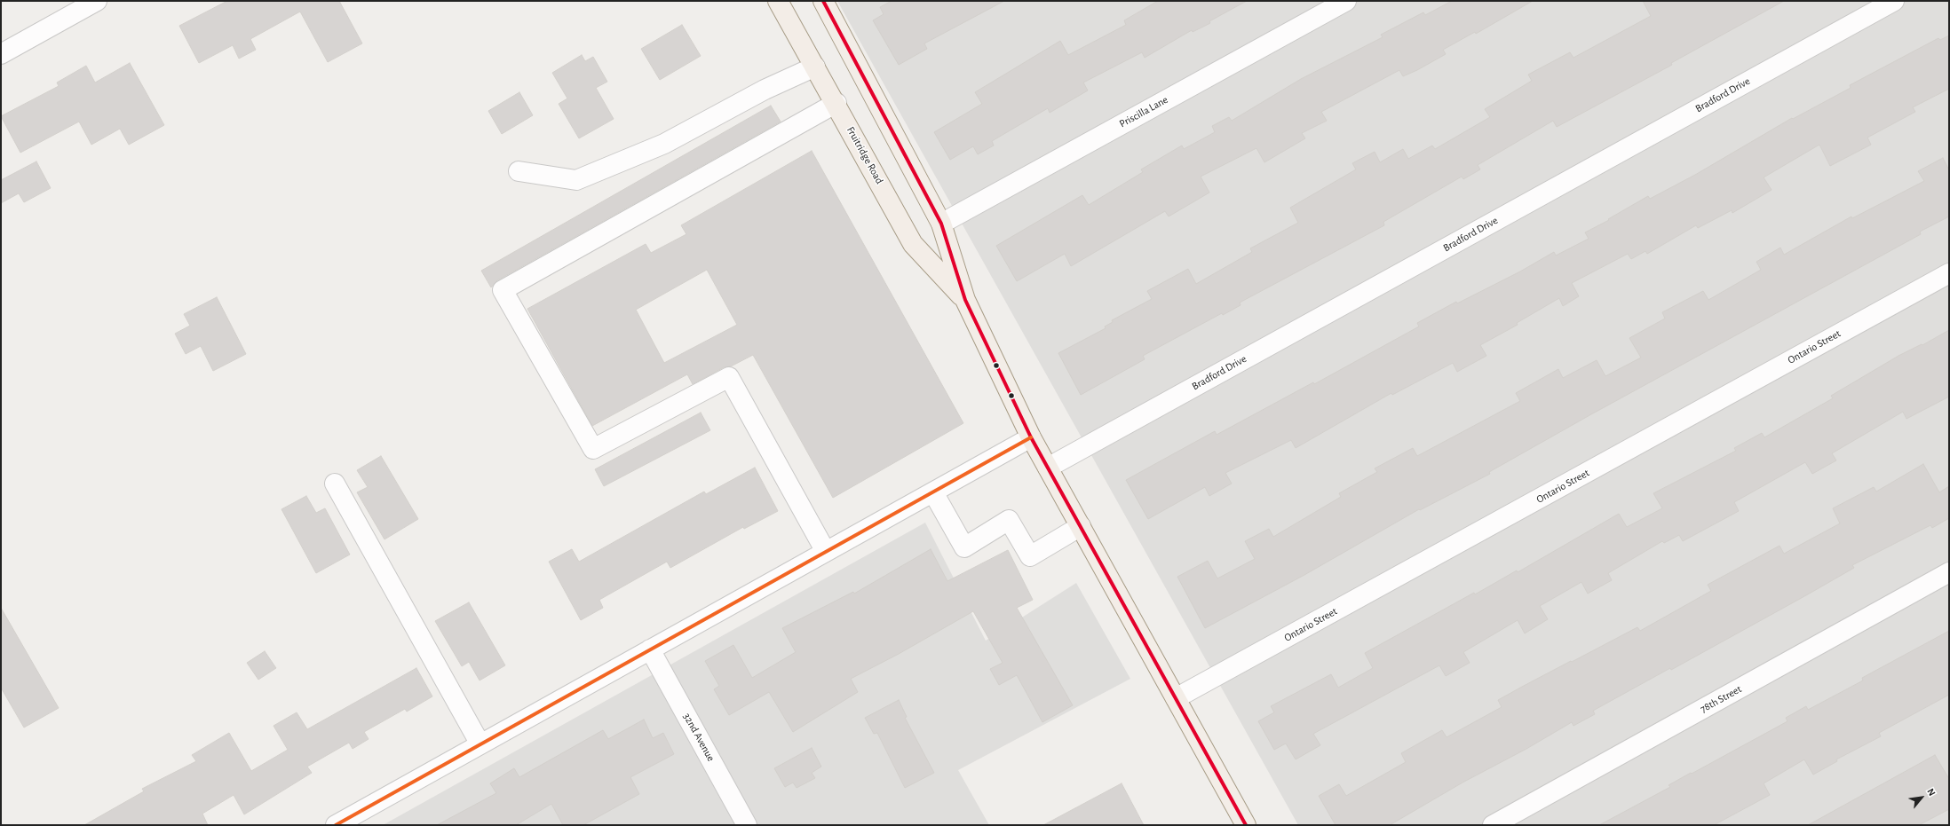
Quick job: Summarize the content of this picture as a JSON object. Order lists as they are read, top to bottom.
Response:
{
  "streets": {
    "main road": ["Fruitridge Road"],
    "street": [
      "Bradford Drive",
      "Priscilla Lane",
      "Ontario Street",
      "78th Street",
      "32nd Avenue"
    ]
  },
  "crossings": [
    ["Bradford Drive", "Fruitridge Road"],
    ["Priscilla Lane", "Fruitridge Road"],
    ["Fruitridge Road", "Ontario Street"]
  ],
  "north": "top right"
}
